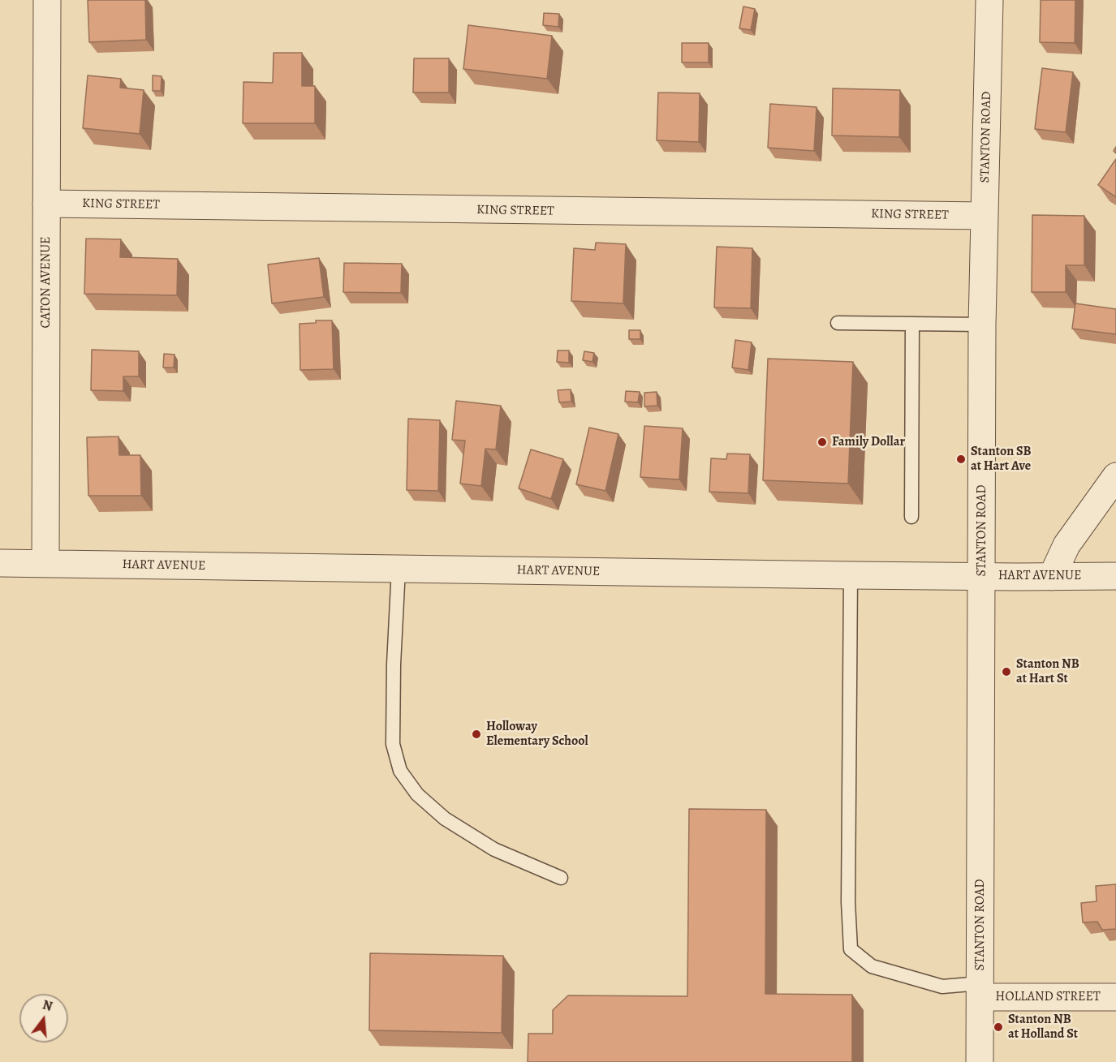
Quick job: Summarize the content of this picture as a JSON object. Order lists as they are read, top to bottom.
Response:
{
  "streets": {
    "street": [
      "STANTON ROAD",
      "KING STREET",
      "CATON AVENUE",
      "HART AVENUE",
      "HOLLAND STREET"
    ]
  },
  "crossings": [
    ["STANTON ROAD", "KING STREET"],
    ["STANTON ROAD", "HART AVENUE"],
    ["STANTON ROAD", "HOLLAND STREET"],
    ["KING STREET", "CATON AVENUE"],
    ["CATON AVENUE", "HART AVENUE"]
  ],
  "places": [
    "Family Dollar",
    "Stanton SB at Hart Ave",
    "Stanton NB at Hart St",
    "Holloway Elementary School",
    "Stanton NB at Holland St"
  ],
  "north": "top"
}
